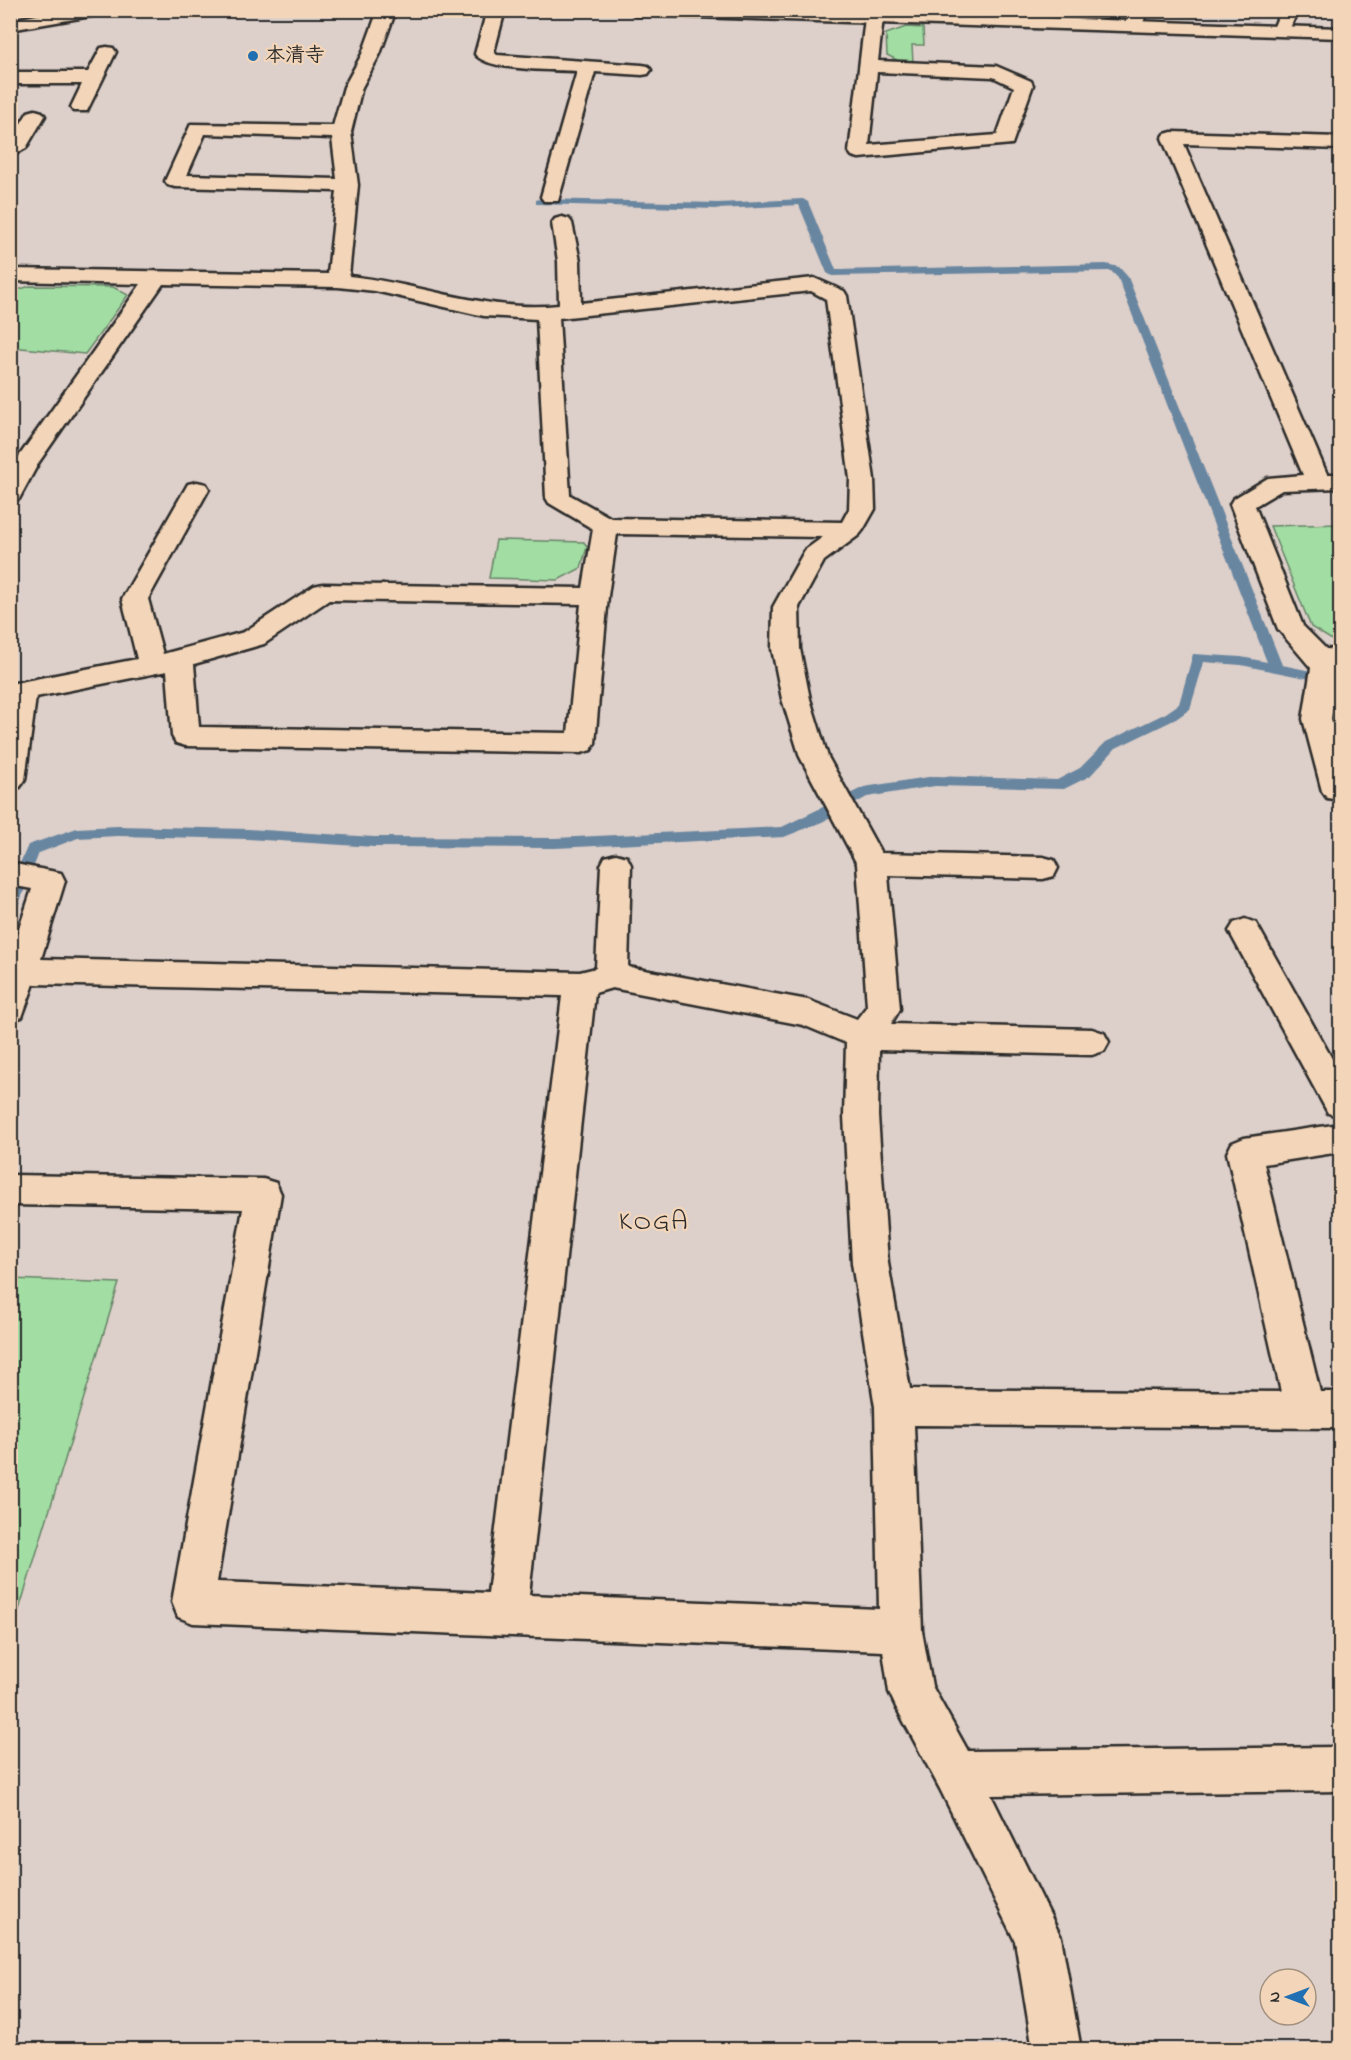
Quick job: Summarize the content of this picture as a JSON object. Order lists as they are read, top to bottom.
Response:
{
  "districts": ["KOGA"],
  "places": ["本清寺"],
  "north": "left"
}
